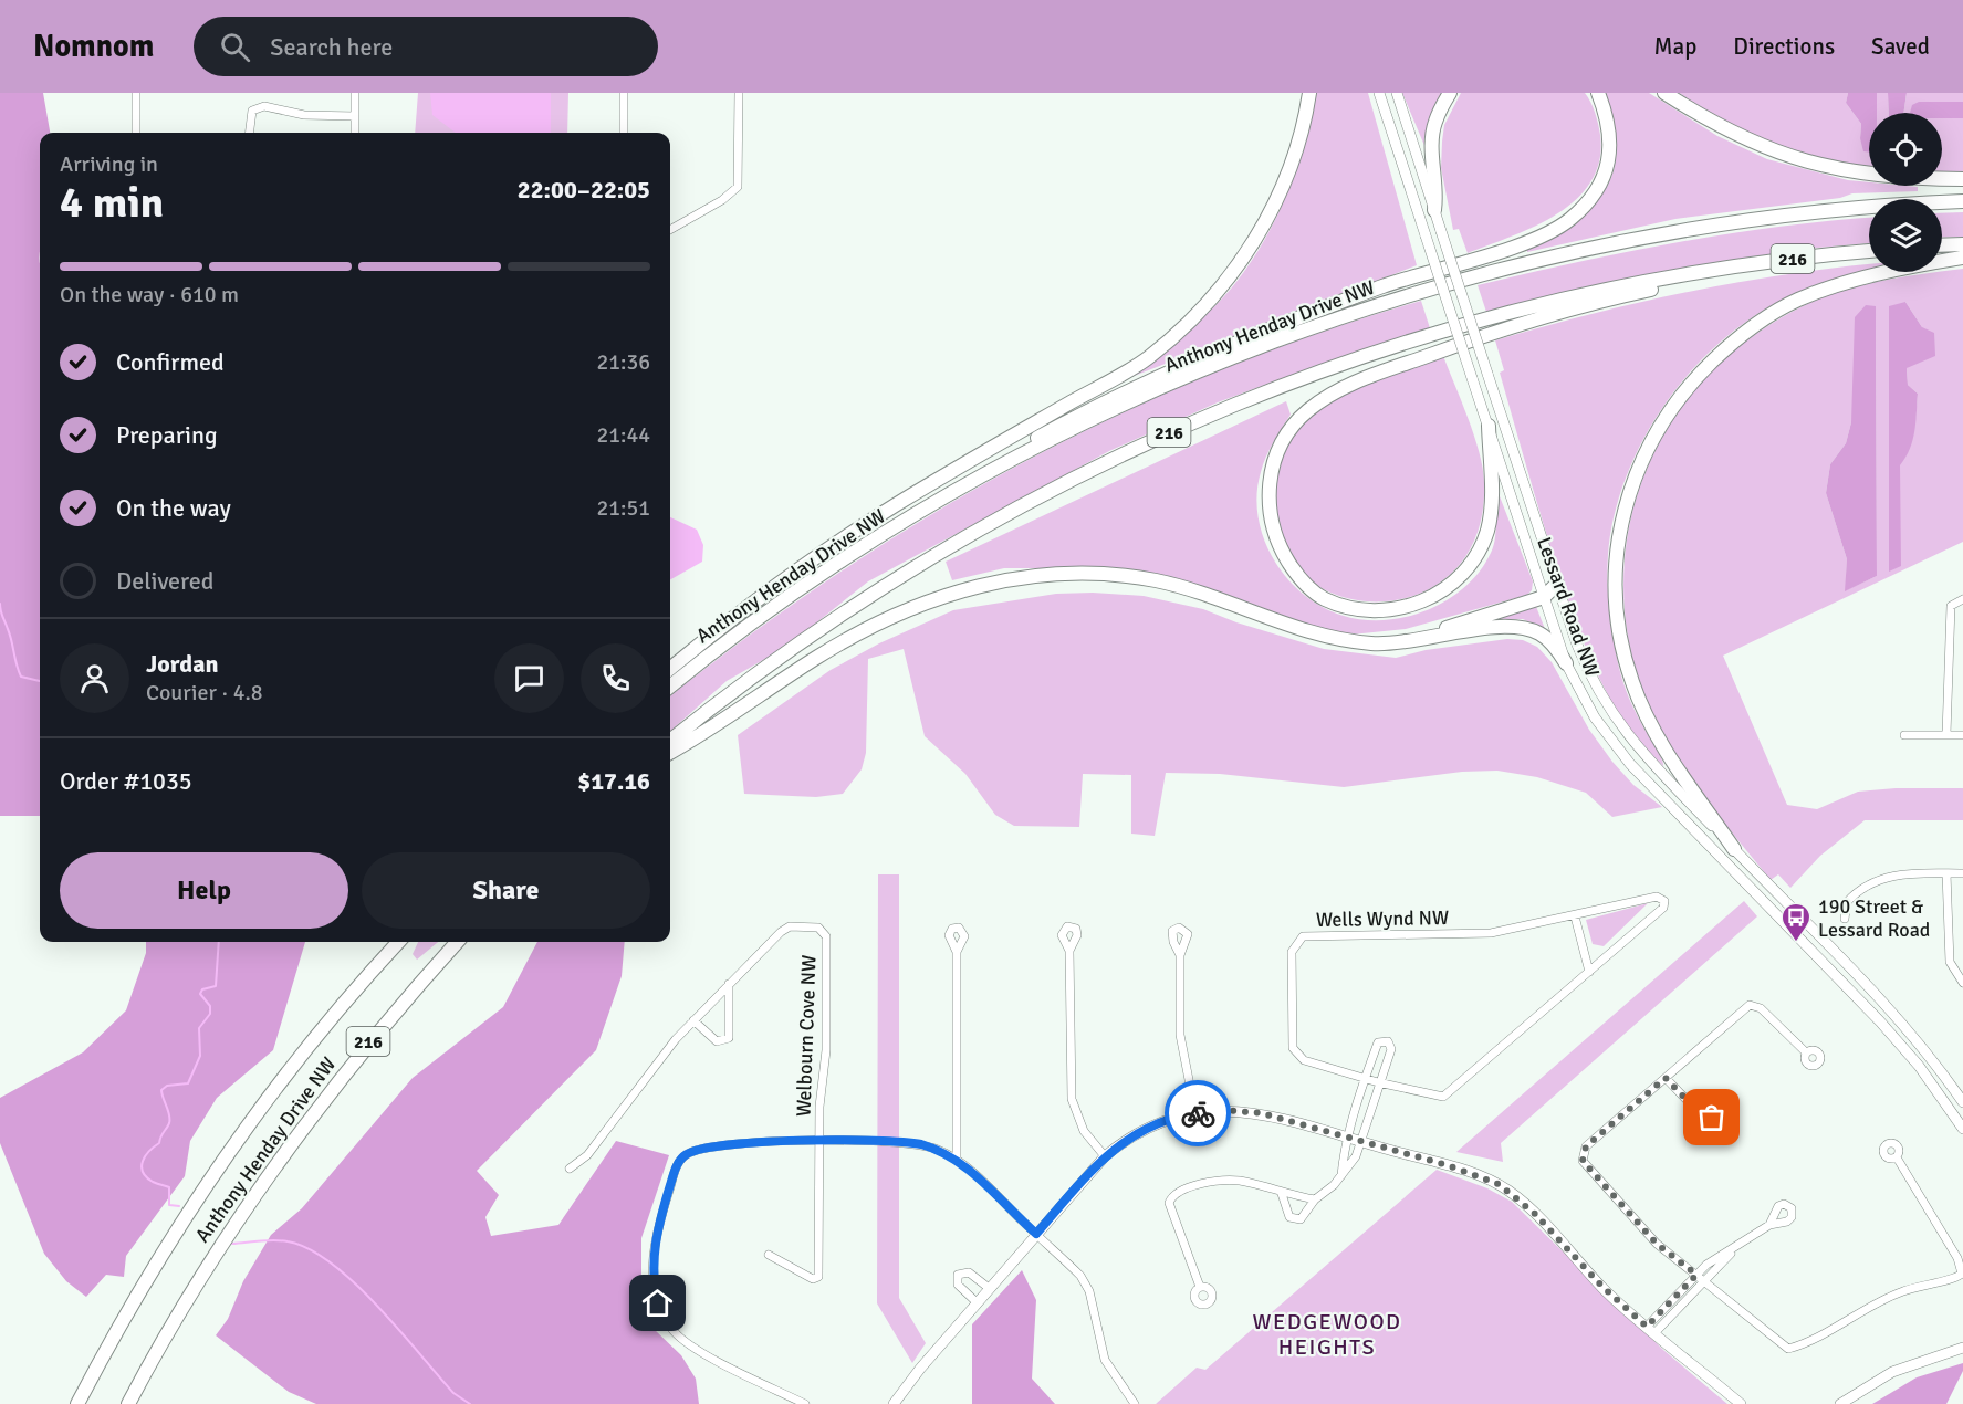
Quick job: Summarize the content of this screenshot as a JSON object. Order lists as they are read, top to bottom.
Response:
{
  "streets": {
    "highway": ["216", "Anthony Henday Drive NW"],
    "main road": ["Lessard Road NW"],
    "street": ["Wells Wynd NW", "Welbourn Cove NW"]
  },
  "districts": ["WEDGEWOOD HEIGHTS"],
  "places": {
    "bus stop": ["190 Street & Lessard Road"]
  },
  "page": {
    "header": "Nomnom",
    "search": "Search here",
    "nav": ["Map", "Directions", "Saved"],
    "heading": ["4 min", "Arriving in", "22:00–22:05"],
    "panel": [
      "Jordan",
      "Courier · 4.8",
      "Order #1035",
      "$17.16"
    ],
    "bar": "On the way · 610 m",
    "list": [
      ["Confirmed", "21:36"],
      ["Preparing", "21:44"],
      ["On the way", "21:51"],
      "Delivered"
    ],
    "buttons": ["Help", "Share"]
  }
}
